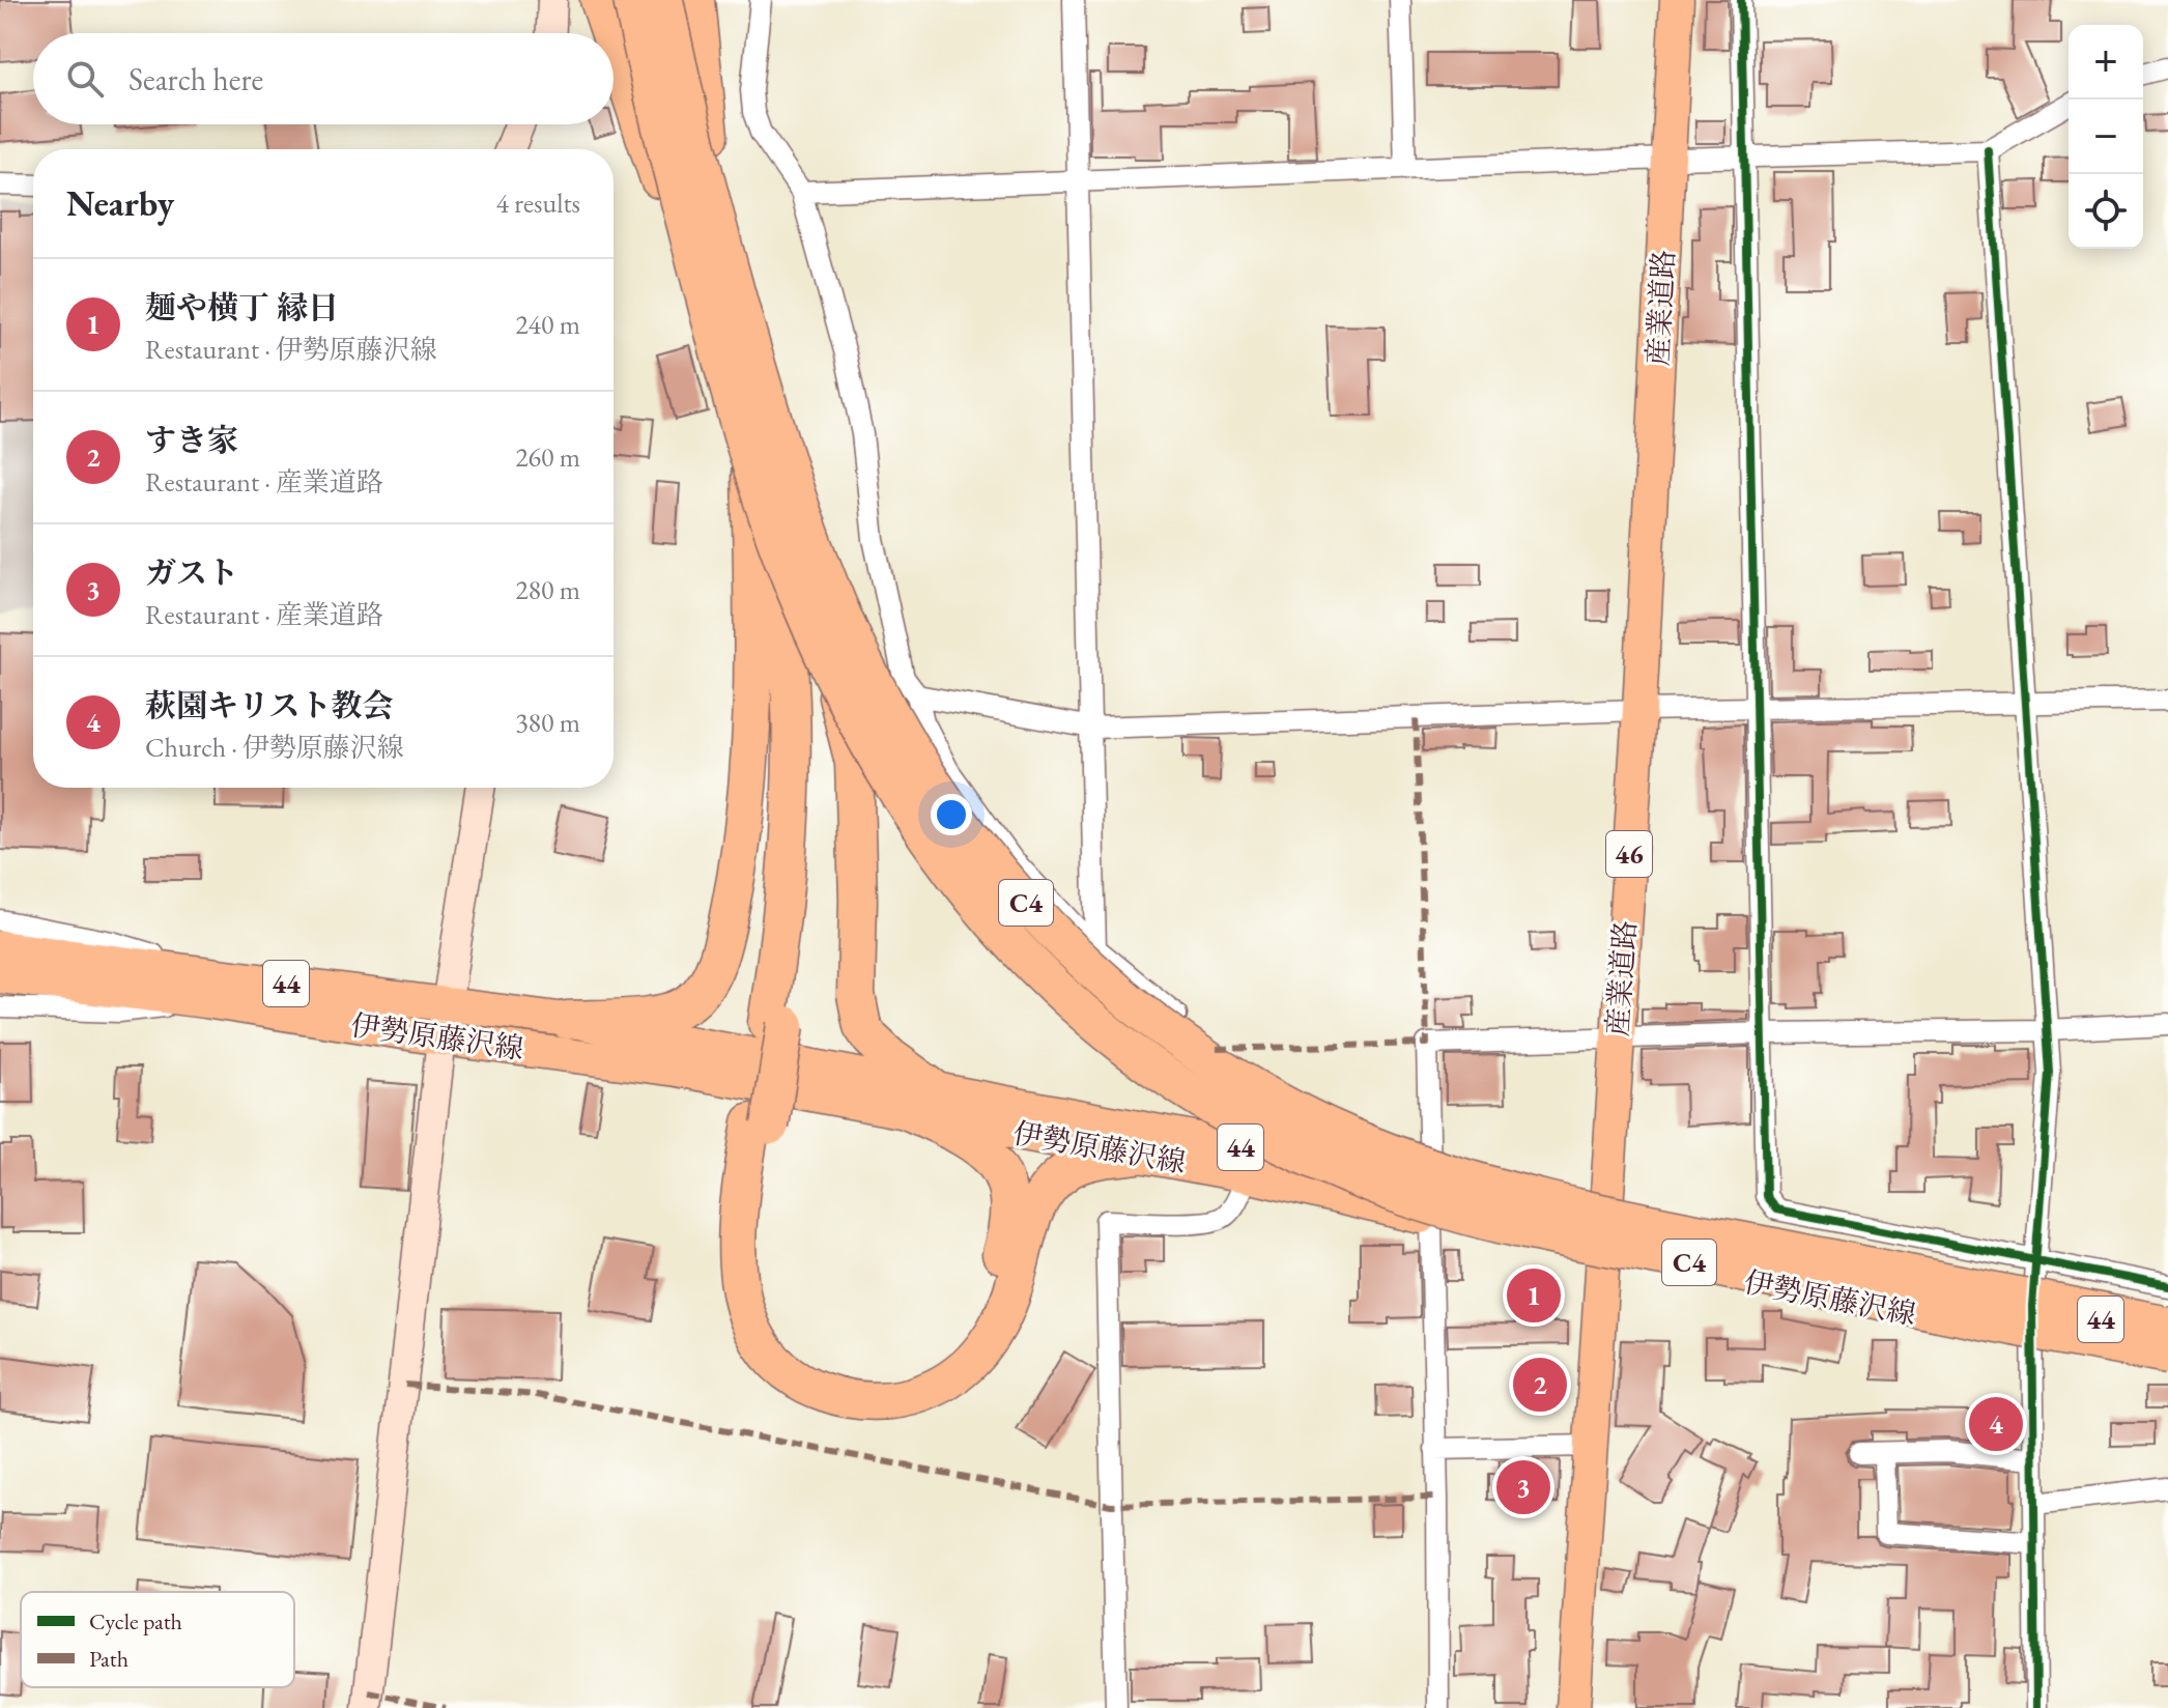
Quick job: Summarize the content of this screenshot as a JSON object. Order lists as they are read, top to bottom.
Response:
{
  "streets": {
    "highway": ["C4"],
    "main road": [
      "産業道路",
      "46",
      "44",
      "伊勢原藤沢線"
    ]
  },
  "crossings": [
    ["産業道路", "伊勢原藤沢線"],
    ["44", "伊勢原藤沢線"]
  ],
  "legend": ["Cycle path", "Path"],
  "page": {
    "map_buttons": ["+", "−"],
    "search": "Search here",
    "heading": ["Nearby", "4 results"],
    "list": [
      {
        "mark": "1",
        "name": "麺や横丁 縁日",
        "note": "Restaurant · 伊勢原藤沢線",
        "value": "240 m"
      },
      {
        "mark": "2",
        "name": "すき家",
        "note": "Restaurant · 産業道路",
        "value": "260 m"
      },
      {
        "mark": "3",
        "name": "ガスト",
        "note": "Restaurant · 産業道路",
        "value": "280 m"
      },
      {
        "mark": "4",
        "name": "萩園キリスト教会",
        "note": "Church · 伊勢原藤沢線",
        "value": "380 m"
      }
    ],
    "pins": [
      "1",
      "2",
      "4",
      "3"
    ]
  }
}
